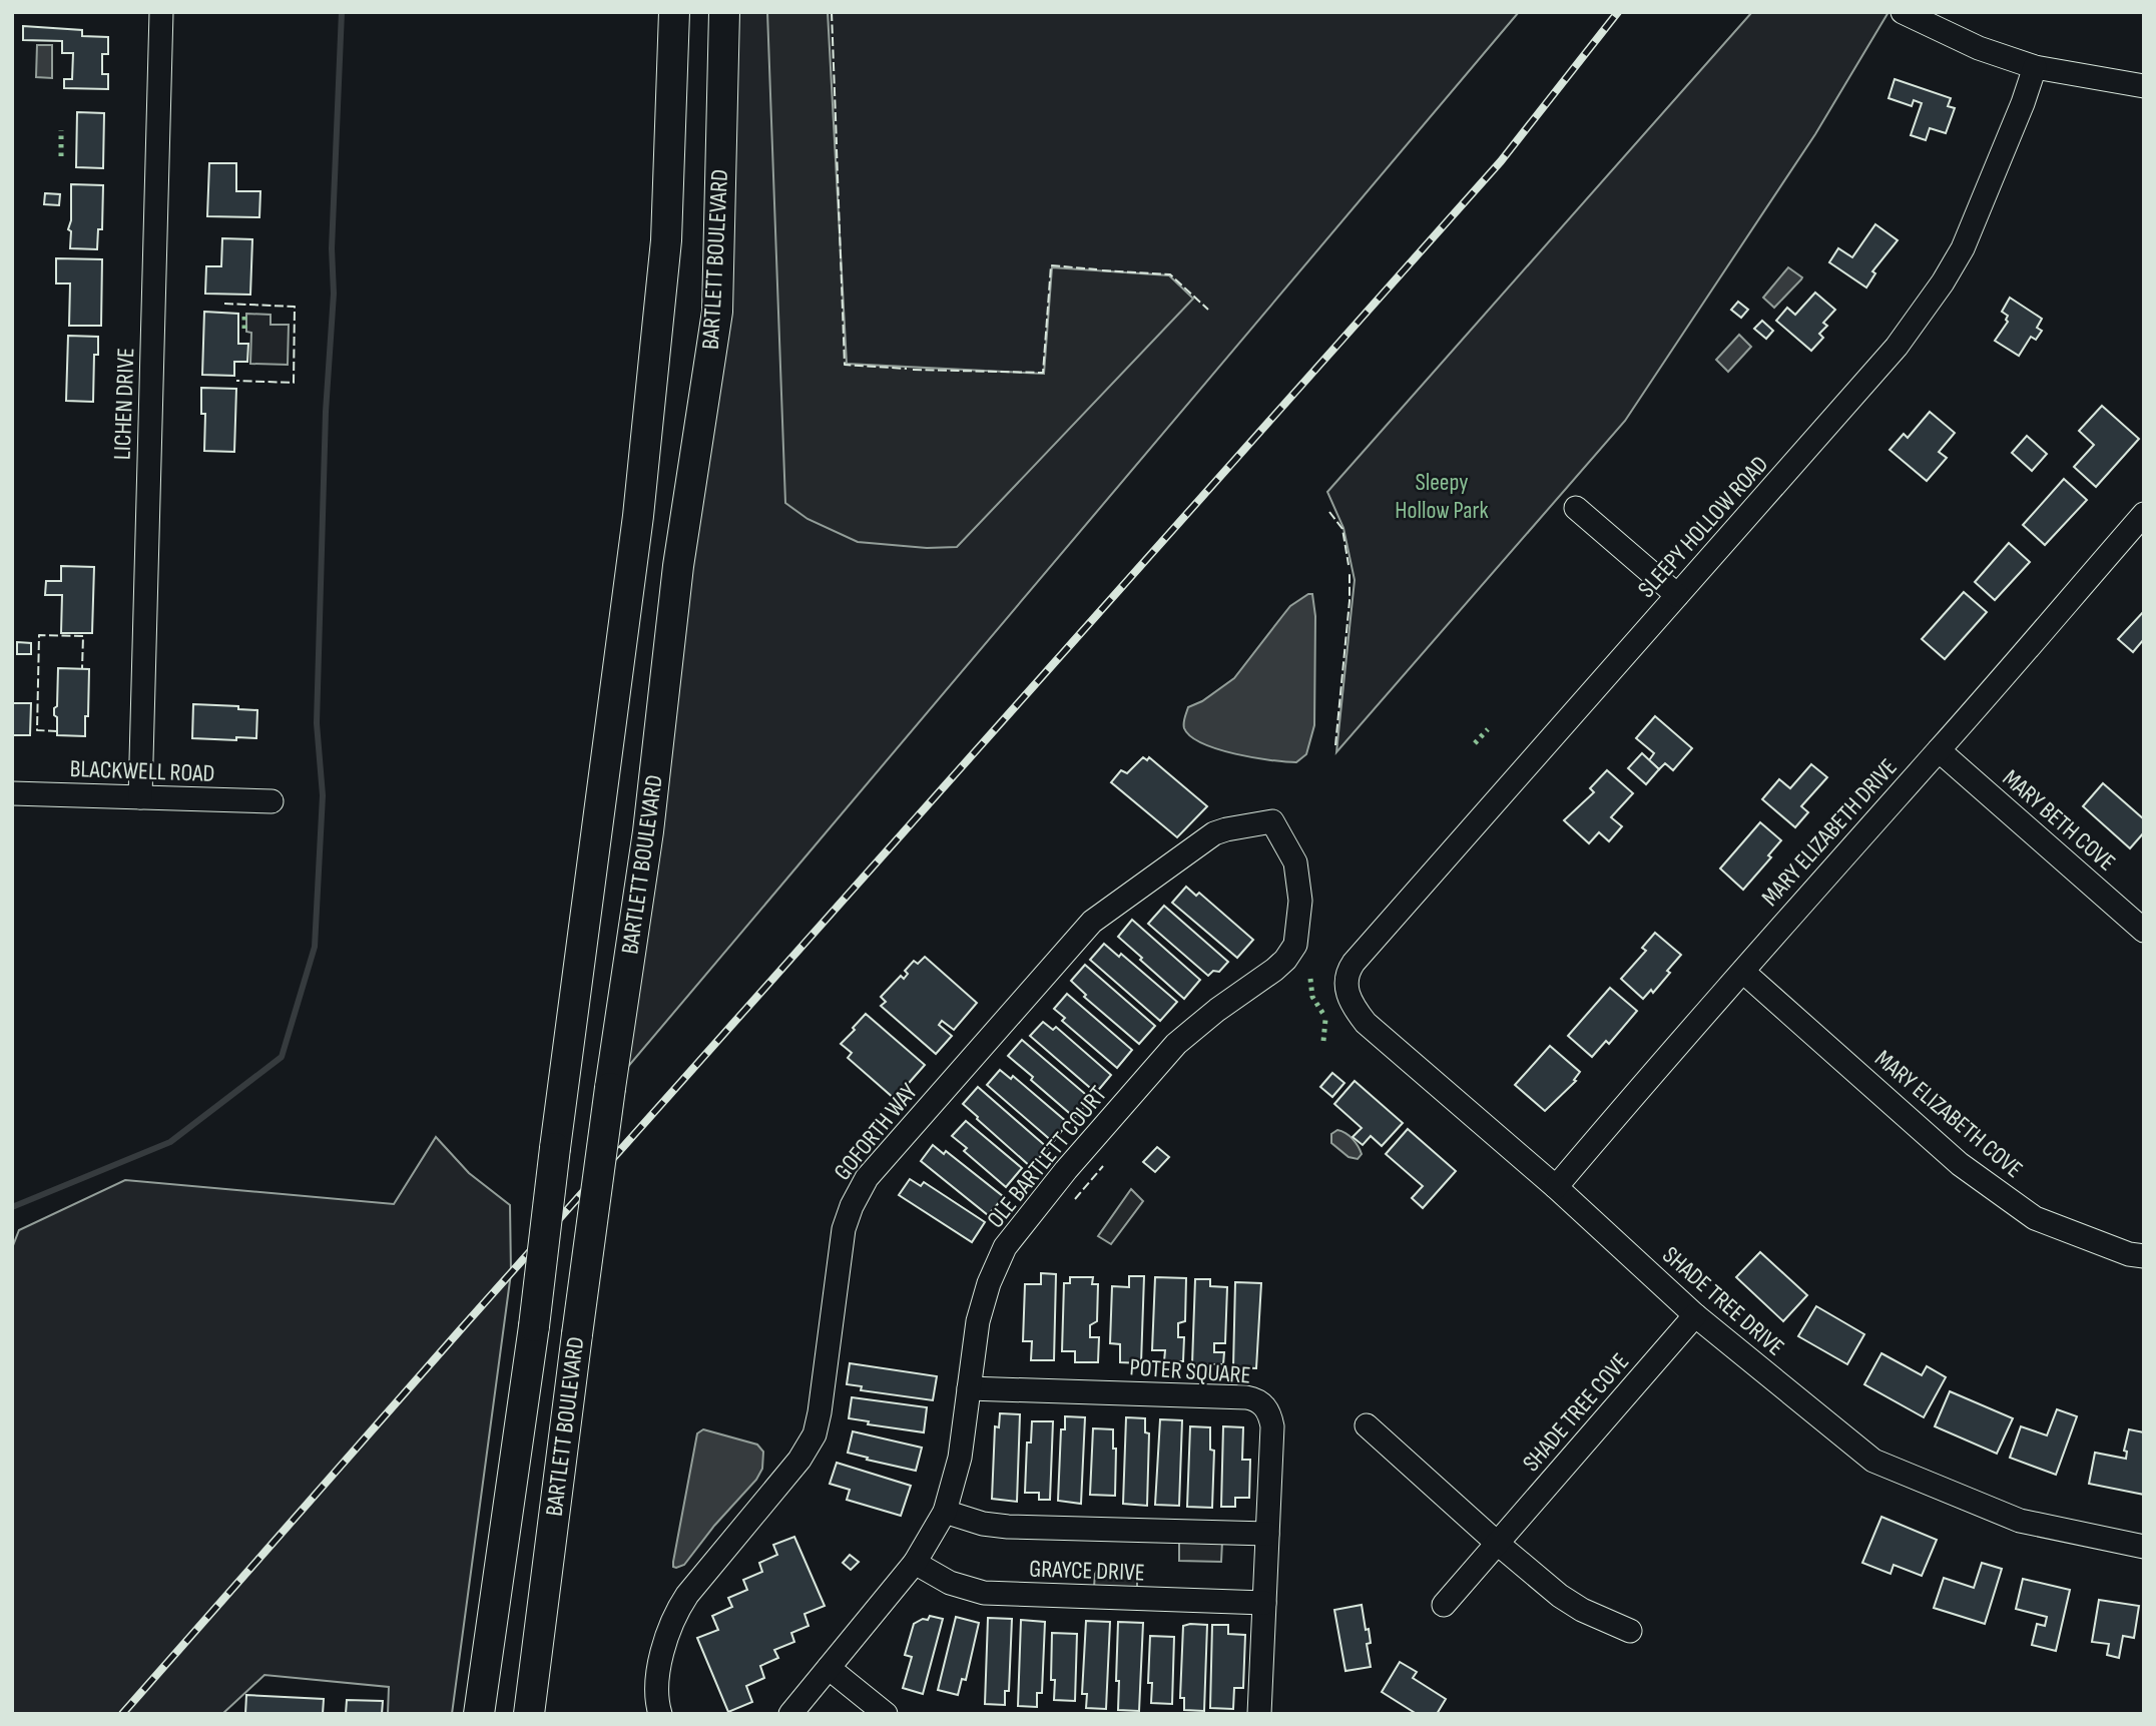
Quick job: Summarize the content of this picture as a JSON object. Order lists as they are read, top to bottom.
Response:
{
  "streets": {
    "main road": ["BARTLETT BOULEVARD"],
    "street": [
      "LICHEN DRIVE",
      "SLEEPY HOLLOW ROAD",
      "BLACKWELL ROAD",
      "MARY BETH COVE",
      "MARY ELIZABETH DRIVE",
      "MARY ELIZABETH COVE",
      "GOFORTH WAY",
      "OLE BARTLETT COURT",
      "SHADE TREE DRIVE",
      "POTER SQUARE",
      "SHADE TREE COVE",
      "GRAYCE DRIVE"
    ]
  },
  "crossings": [
    ["LICHEN DRIVE", "BLACKWELL ROAD"],
    ["SLEEPY HOLLOW ROAD", "SHADE TREE DRIVE"],
    ["MARY BETH COVE", "MARY ELIZABETH DRIVE"],
    ["MARY ELIZABETH DRIVE", "MARY ELIZABETH COVE"],
    ["MARY ELIZABETH DRIVE", "SHADE TREE DRIVE"],
    ["GOFORTH WAY", "OLE BARTLETT COURT"],
    ["OLE BARTLETT COURT", "POTER SQUARE"],
    ["OLE BARTLETT COURT", "GRAYCE DRIVE"],
    ["SHADE TREE DRIVE", "SHADE TREE COVE"],
    ["POTER SQUARE", "GRAYCE DRIVE"]
  ],
  "parks": ["Sleepy Hollow Park"]
}
